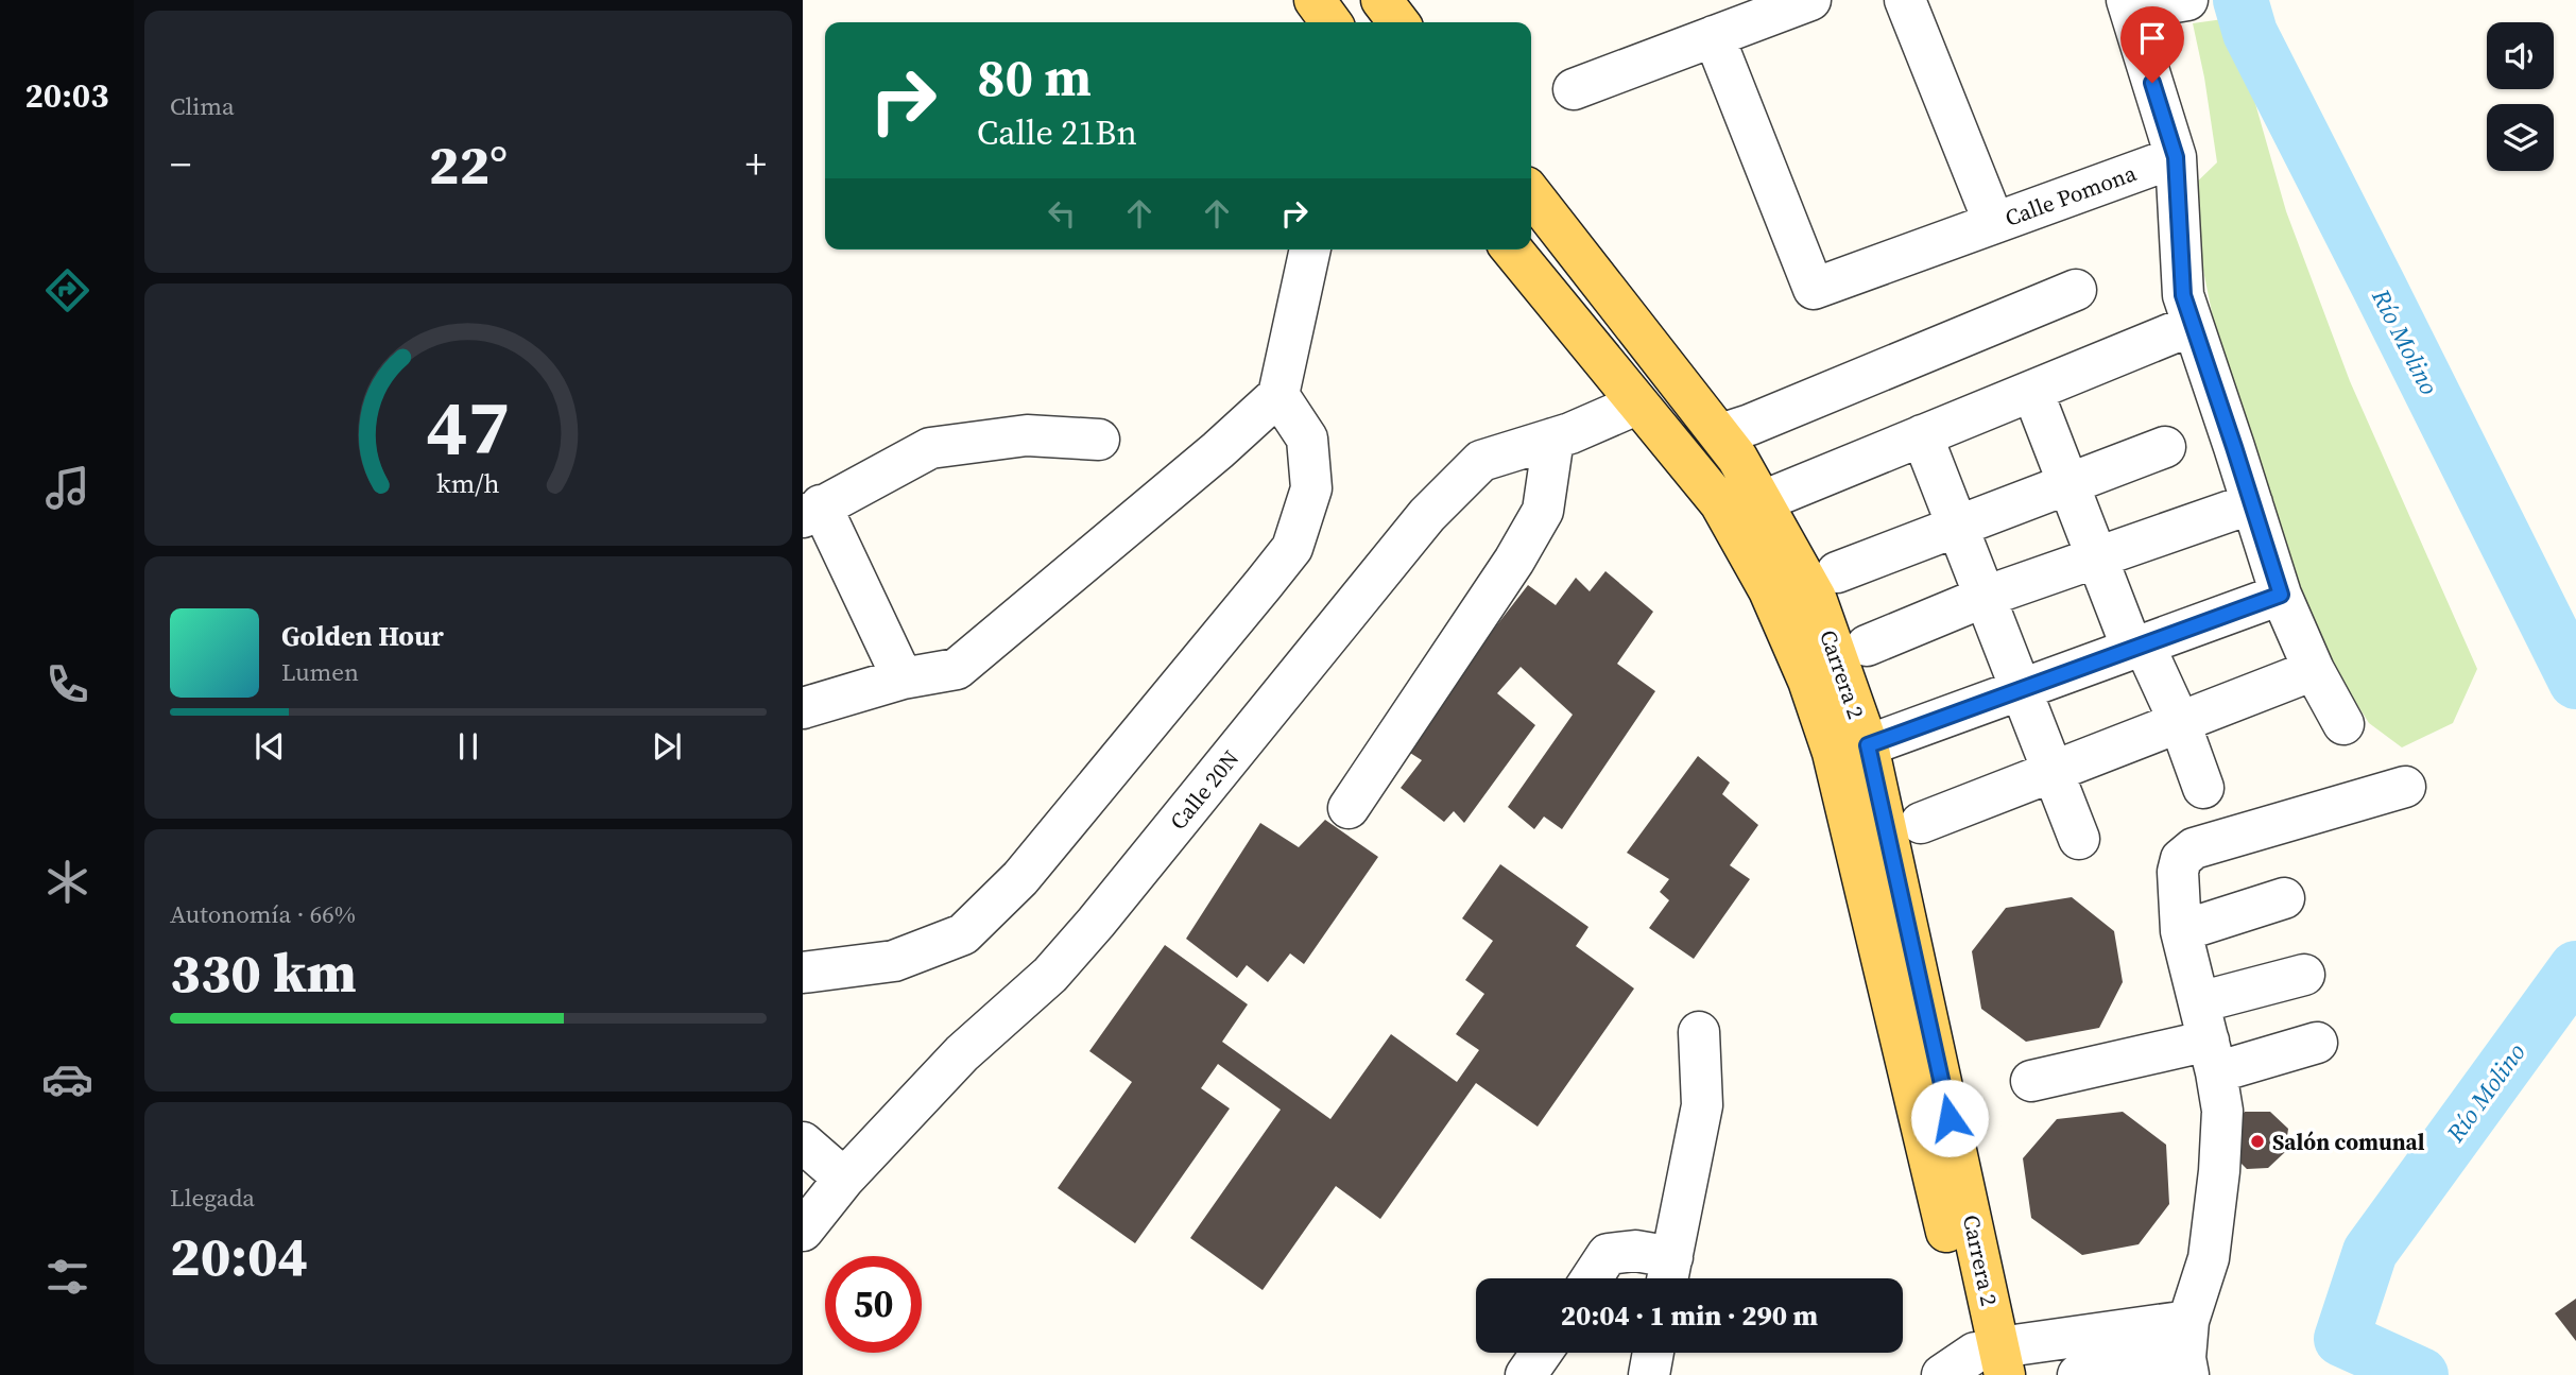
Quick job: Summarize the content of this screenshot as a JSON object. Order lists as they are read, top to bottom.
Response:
{
  "streets": {
    "main road": ["Carrera 2"],
    "street": ["Calle Pomona", "Calle 20N"]
  },
  "crossings": [
    ["Carrera 2", "Calle 20N"]
  ],
  "water": ["Río Molino"],
  "places": ["Salón comunal"],
  "page": {
    "tabs": "20:03",
    "tile": [
      "Clima",
      ["Autonomía · 66%", "330 km"],
      ["Llegada", "20:04"]
    ],
    "turn": ["80 m", "Calle 21Bn"],
    "heat": ["−", "22°", "+"],
    "song": ["Golden Hour", "Lumen"],
    "limit": "50",
    "trip": "20:04 · 1 min · 290 m",
    "gauge": ["47", "km/h"]
  }
}
